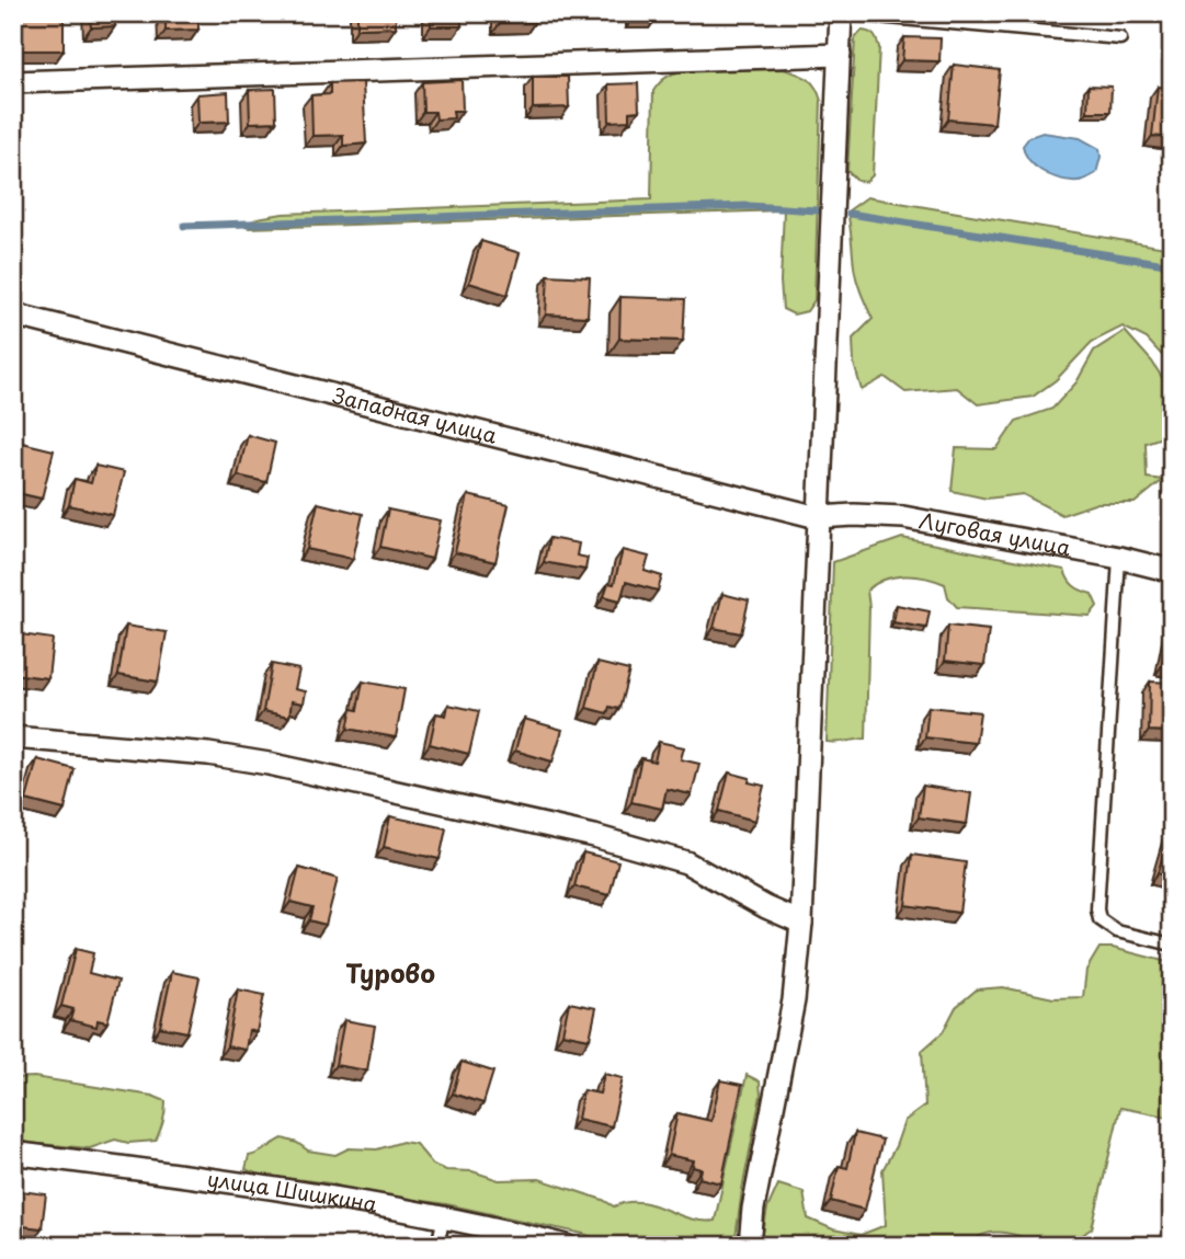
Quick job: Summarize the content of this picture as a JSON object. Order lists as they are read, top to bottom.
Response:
{
  "streets": {
    "street": ["Западная улица", "Луговая улица", "улица Шишкина"]
  },
  "crossings": [
    ["Западная улица", "Луговая улица"]
  ],
  "districts": ["Турово"]
}
